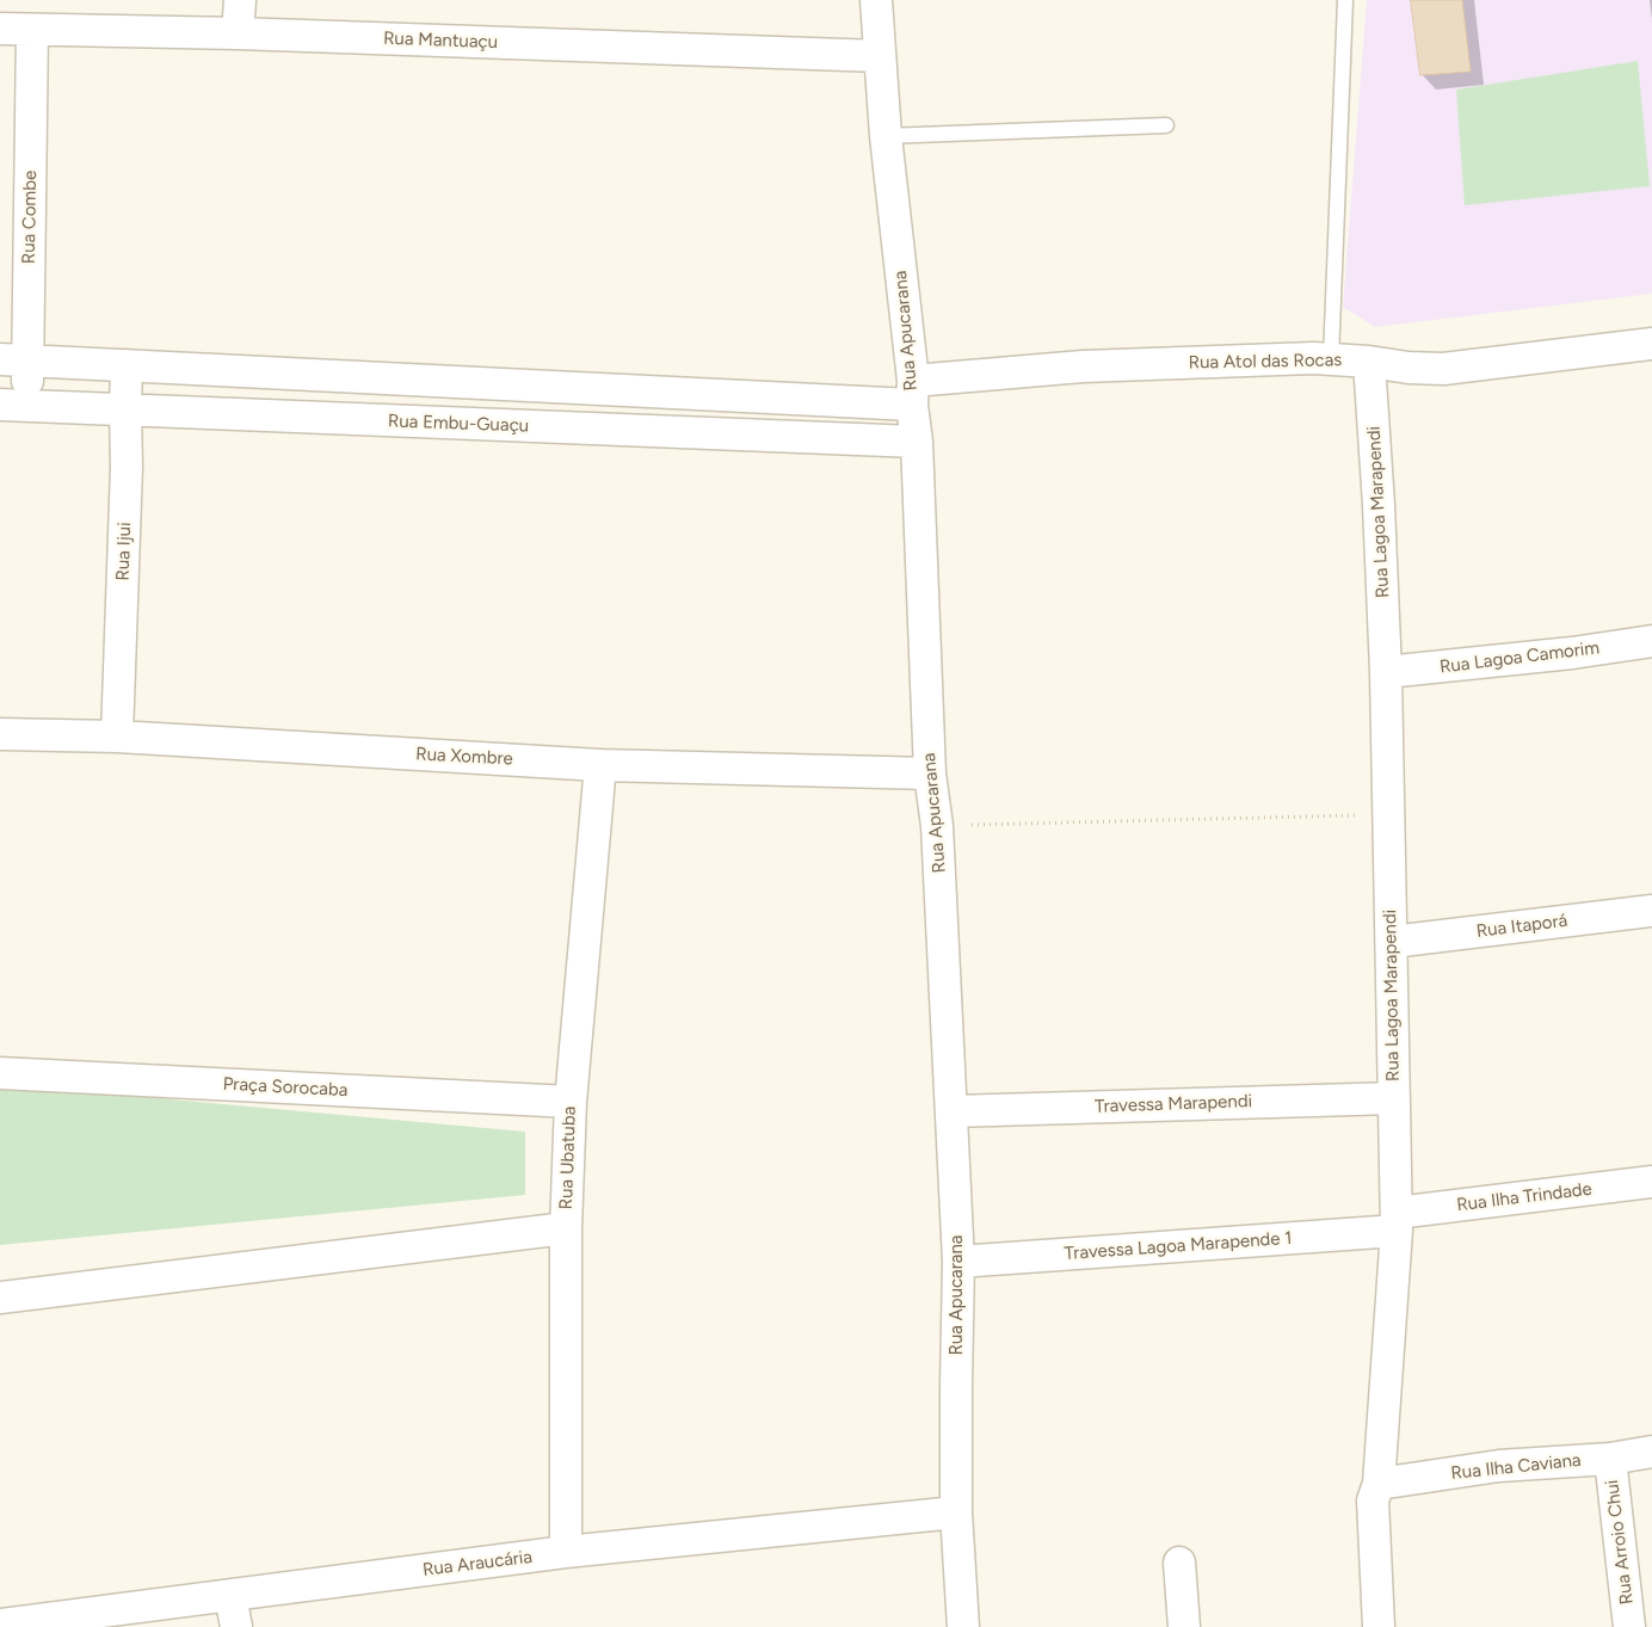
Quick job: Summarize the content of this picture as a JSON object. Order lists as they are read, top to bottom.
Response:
{
  "streets": {
    "street": [
      "Rua Mantuaçu",
      "Rua Combe",
      "Rua Apucarana",
      "Rua Atol das Rocas",
      "Rua Embu-Guaçu",
      "Rua Lagoa Marapendi",
      "Rua Ijui",
      "Rua Lagoa Camorim",
      "Rua Xombre",
      "Rua Itaporá",
      "Praça Sorocaba",
      "Travessa Marapendi",
      "Rua Ubatuba",
      "Rua Ilha Trindade",
      "Travessa Lagoa Marapende 1",
      "Rua Ilha Caviana",
      "Rua Arroio Chui",
      "Rua Araucária"
    ]
  },
  "crossings": [
    ["Rua Mantuaçu", "Rua Combe"],
    ["Rua Mantuaçu", "Rua Apucarana"],
    ["Rua Combe", "Rua Embu-Guaçu"],
    ["Rua Apucarana", "Rua Atol das Rocas"],
    ["Rua Apucarana", "Rua Embu-Guaçu"],
    ["Rua Apucarana", "Rua Xombre"],
    ["Rua Apucarana", "Travessa Marapendi"],
    ["Rua Apucarana", "Travessa Lagoa Marapende 1"],
    ["Rua Apucarana", "Rua Araucária"],
    ["Rua Atol das Rocas", "Rua Lagoa Marapendi"],
    ["Rua Embu-Guaçu", "Rua Ijui"],
    ["Rua Lagoa Marapendi", "Rua Lagoa Camorim"],
    ["Rua Lagoa Marapendi", "Rua Itaporá"],
    ["Rua Lagoa Marapendi", "Travessa Marapendi"],
    ["Rua Lagoa Marapendi", "Rua Ilha Trindade"],
    ["Rua Lagoa Marapendi", "Travessa Lagoa Marapende 1"],
    ["Rua Lagoa Marapendi", "Rua Ilha Caviana"],
    ["Rua Ijui", "Rua Xombre"],
    ["Rua Xombre", "Rua Ubatuba"],
    ["Praça Sorocaba", "Rua Ubatuba"],
    ["Rua Ubatuba", "Rua Araucária"],
    ["Rua Ilha Trindade", "Travessa Lagoa Marapende 1"],
    ["Rua Ilha Caviana", "Rua Arroio Chui"]
  ]
}
